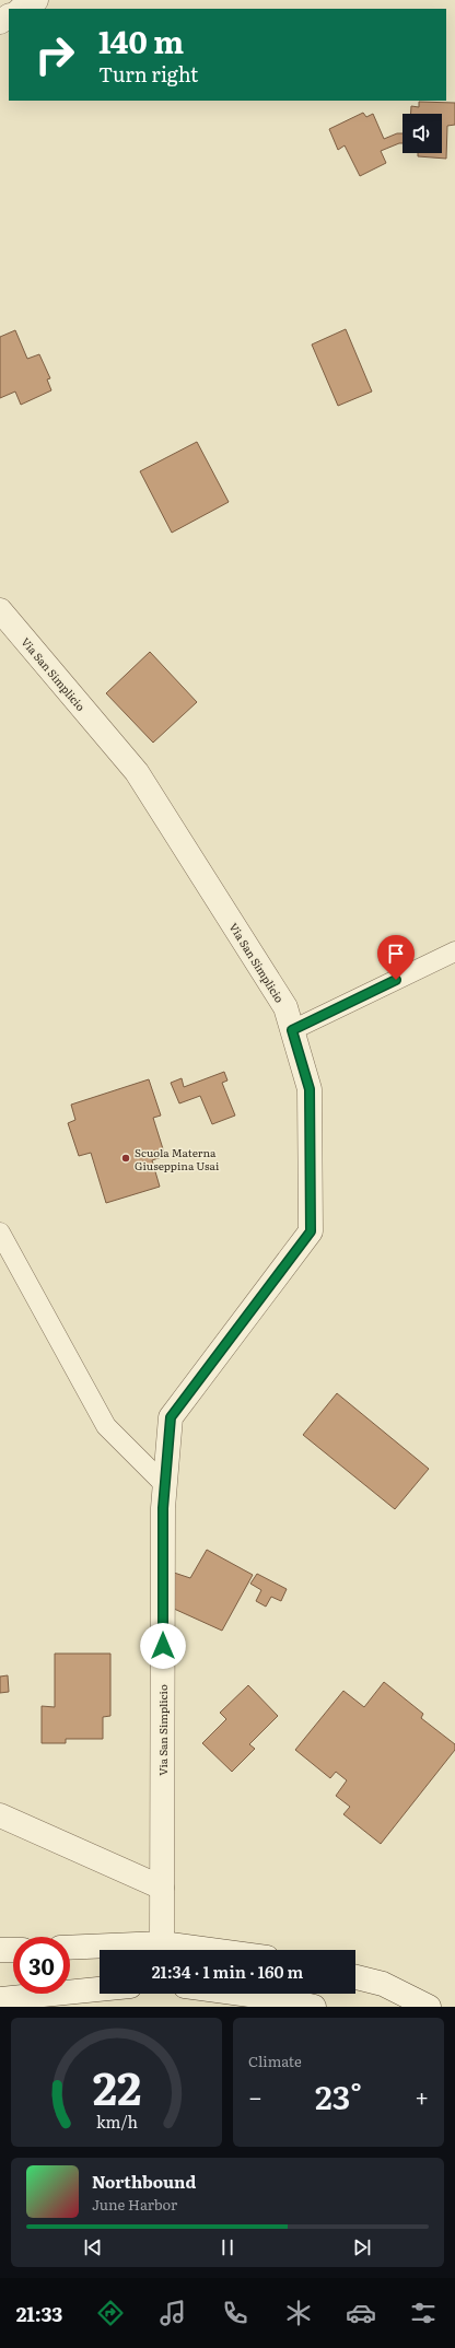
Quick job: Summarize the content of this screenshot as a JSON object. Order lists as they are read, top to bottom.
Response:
{
  "streets": {
    "street": ["Via San Simplicio"]
  },
  "places": ["Scuola Materna Giuseppina Usai"],
  "page": {
    "turn": ["140 m", "Turn right"],
    "limit": "30",
    "trip": "21:34 · 1 min · 160 m",
    "tile": "Climate",
    "heat": ["−", "23°", "+"],
    "song": ["Northbound", "June Harbor"],
    "tabs": "21:33",
    "gauge": ["22", "km/h"]
  }
}
